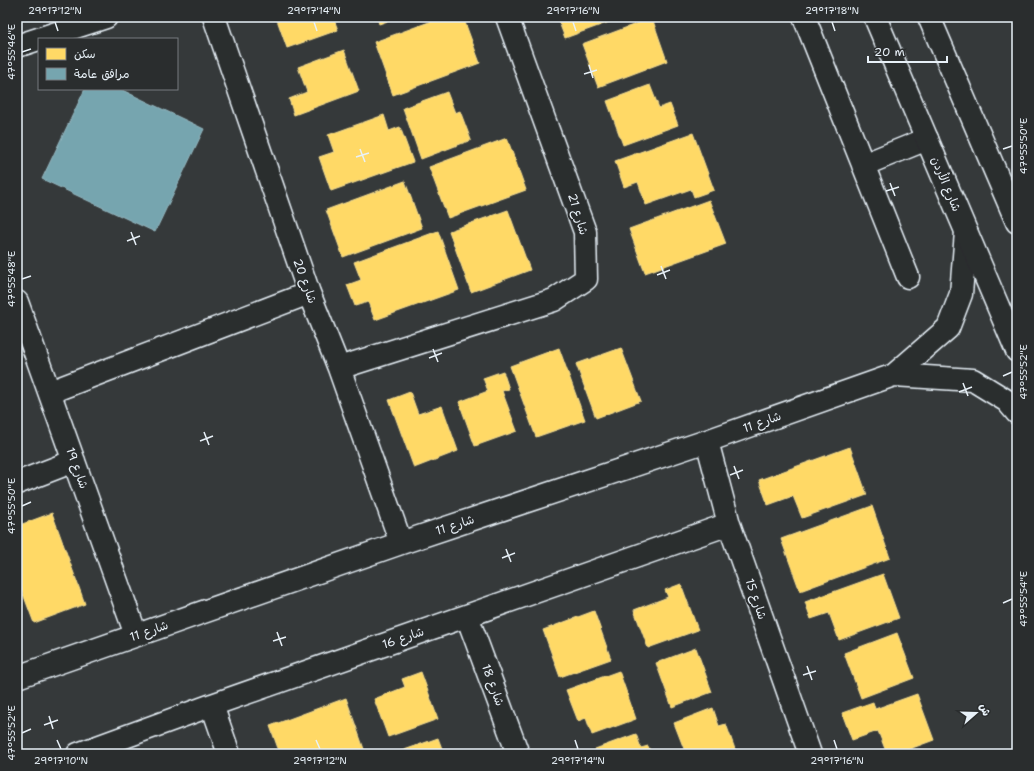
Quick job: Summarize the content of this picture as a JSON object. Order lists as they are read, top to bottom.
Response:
{
  "streets": {
    "street": [
      "شارع الأردن",
      "شارع 21",
      "شارع 20",
      "شارع 11",
      "شارع 19",
      "شارع 15",
      "شارع 16",
      "شارع 18"
    ]
  },
  "crossings": [
    ["شارع الأردن", "شارع 11"],
    ["شارع 21", "شارع 20"],
    ["شارع 20", "شارع 11"],
    ["شارع 11", "شارع 19"],
    ["شارع 11", "شارع 15"],
    ["شارع 15", "شارع 16"],
    ["شارع 16", "شارع 18"]
  ],
  "legend": ["سكن", "مرافق عامة"],
  "scale_bar": "20 m",
  "north": "right",
  "coordinates": [
    "29°17'12\"N",
    "29°17'14\"N",
    "29°17'16\"N",
    "29°17'18\"N",
    "47°55'46\"E",
    "47°55'50\"E",
    "47°55'48\"E",
    "47°55'52\"E",
    "47°55'54\"E",
    "29°17'10\"N"
  ]
}
